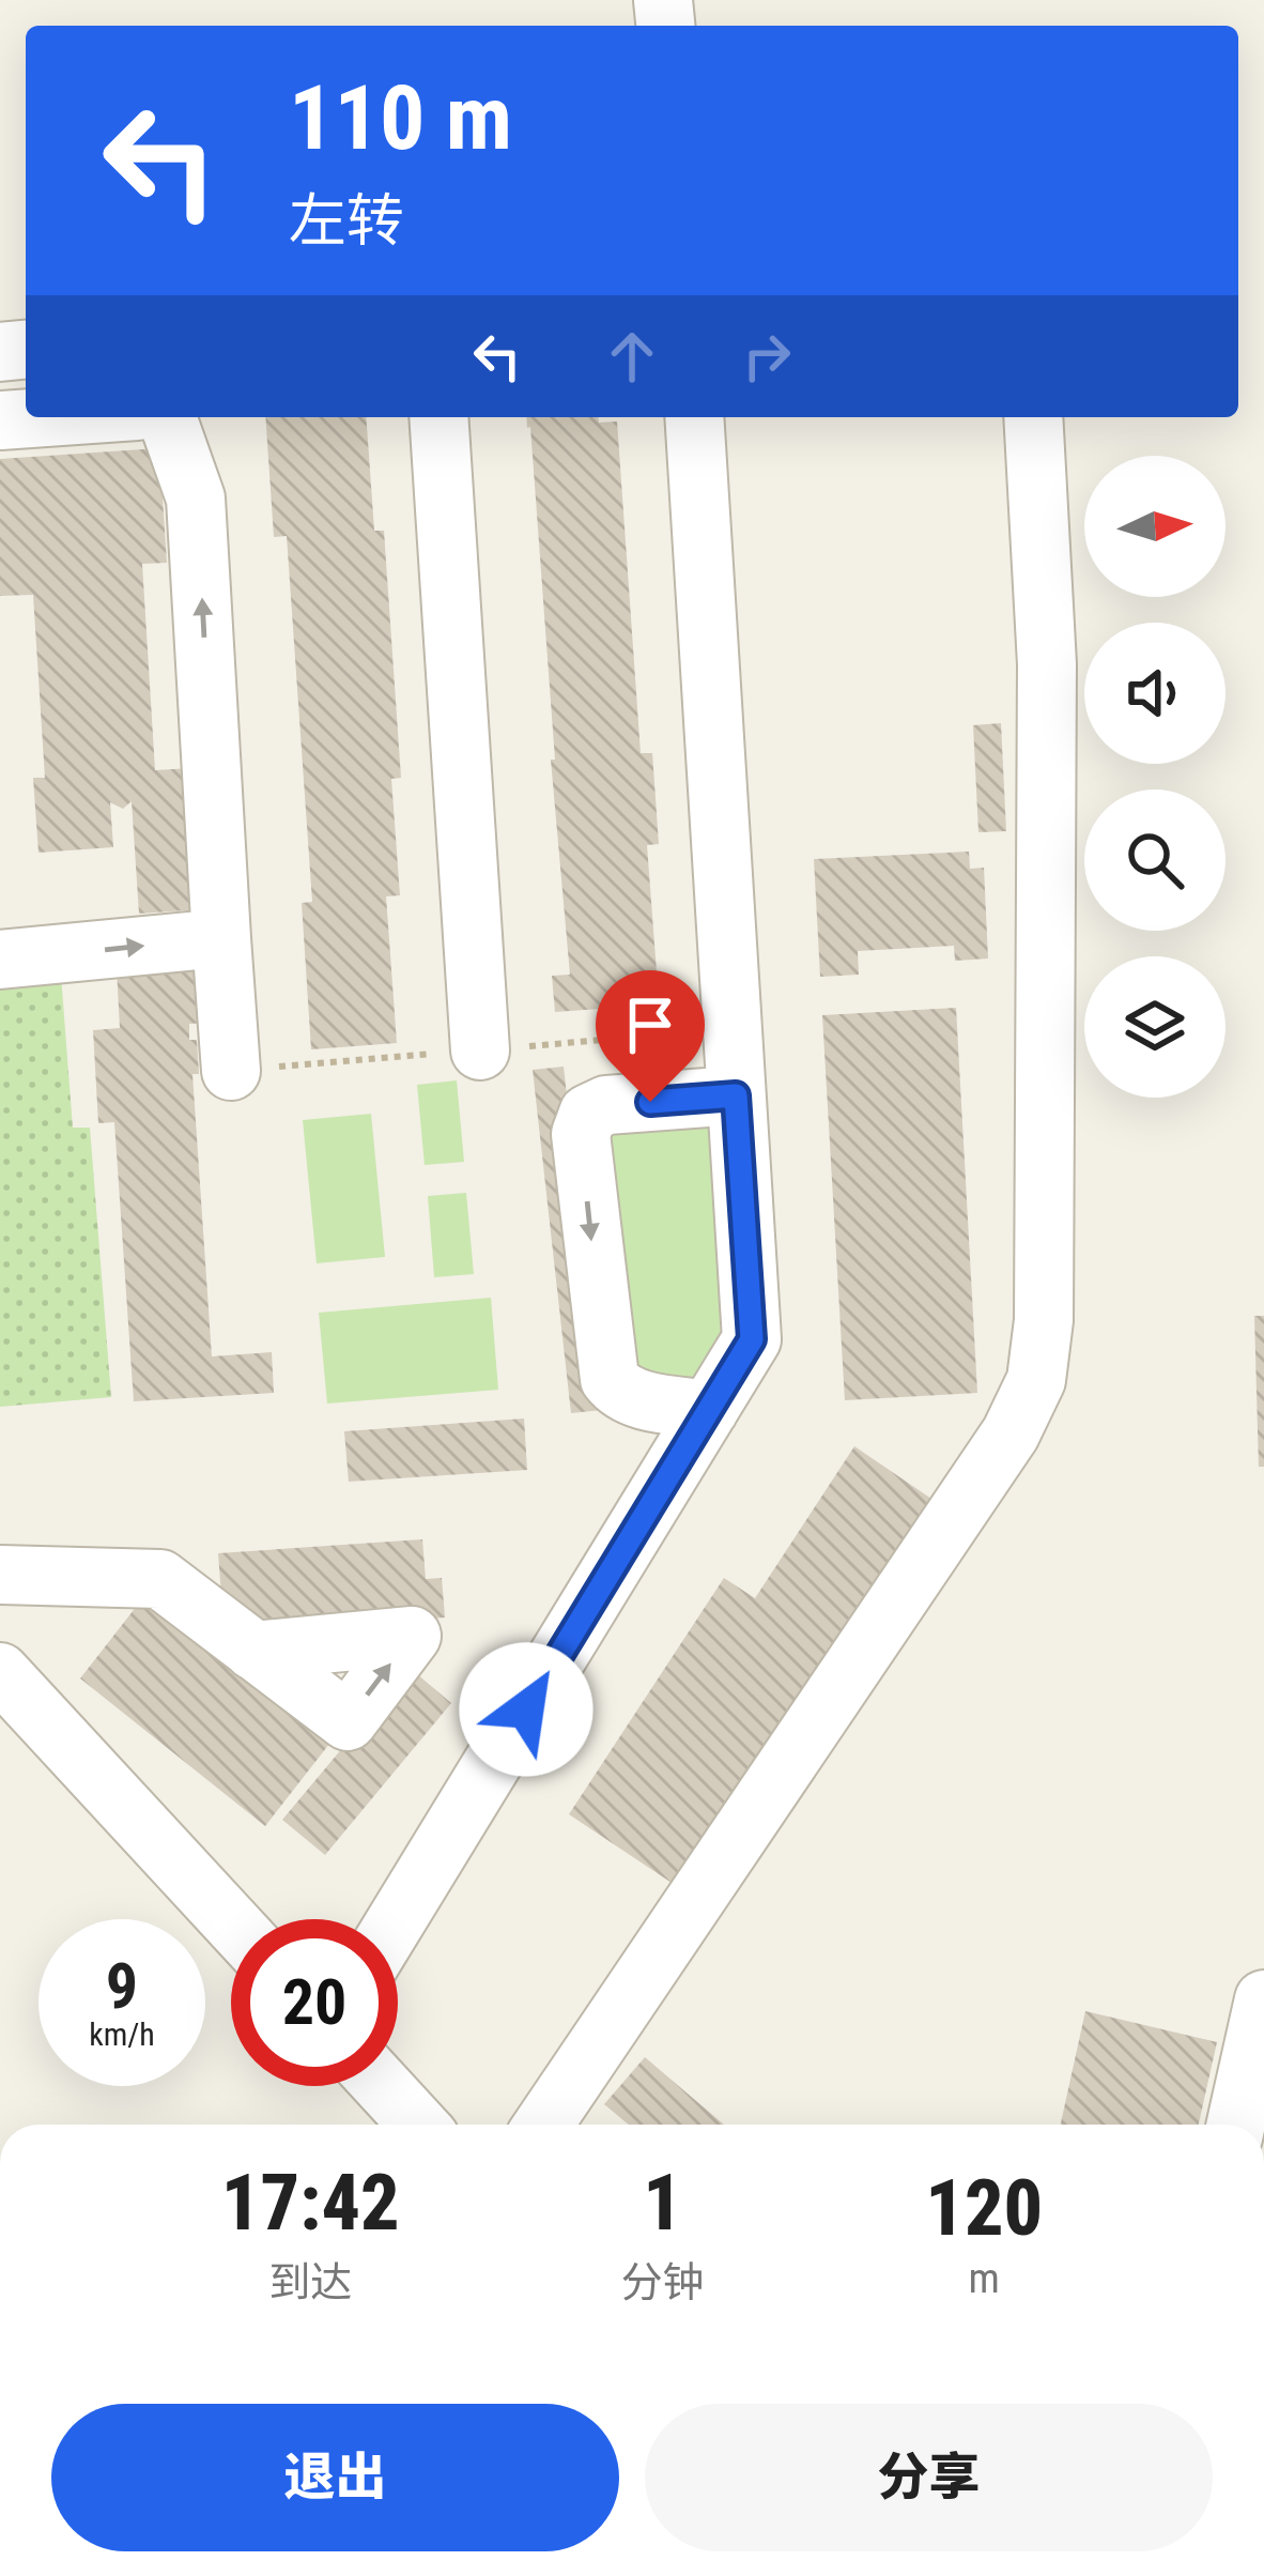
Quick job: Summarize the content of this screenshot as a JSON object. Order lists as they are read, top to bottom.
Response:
{
  "north": "right",
  "page": {
    "turn": ["110 m", "左转"],
    "speed": "9 km/h",
    "limit": "20",
    "eta": [
      "17:42",
      "到达",
      "1",
      "分钟",
      "120",
      "m"
    ],
    "buttons": ["退出", "分享"]
  }
}
